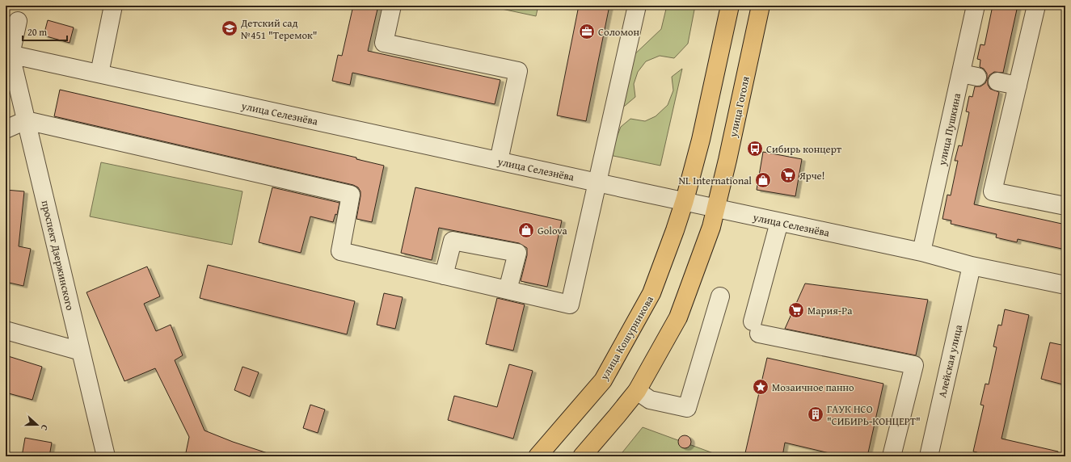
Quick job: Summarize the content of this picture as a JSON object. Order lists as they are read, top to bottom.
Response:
{
  "streets": {
    "main road": ["улица Гоголя", "улица Кошурникова"],
    "street": [
      "улица Селезнёва",
      "улица Пушкина",
      "проспект Дзержинского",
      "Алейская улица"
    ]
  },
  "crossings": [
    ["улица Гоголя", "улица Селезнёва"],
    ["улица Селезнёва", "улица Пушкина"],
    ["улица Селезнёва", "проспект Дзержинского"],
    ["улица Селезнёва", "улица Кошурникова"],
    ["улица Селезнёва", "Алейская улица"]
  ],
  "places": {
    "school or university": ["Детский сад №451 \"Теремок\""],
    "office": ["Соломон"],
    "bus stop": ["Сибирь концерт"],
    "supermarket": ["Ярче!", "Мария-Ра"],
    "shop": ["NL International", "Golova"],
    "place": ["Мозаичное панно"],
    "building": ["ГАУК НСО \"СИБИРЬ-КОНЦЕРТ\""]
  },
  "scale_bar": "20 m",
  "north": "right"
}
